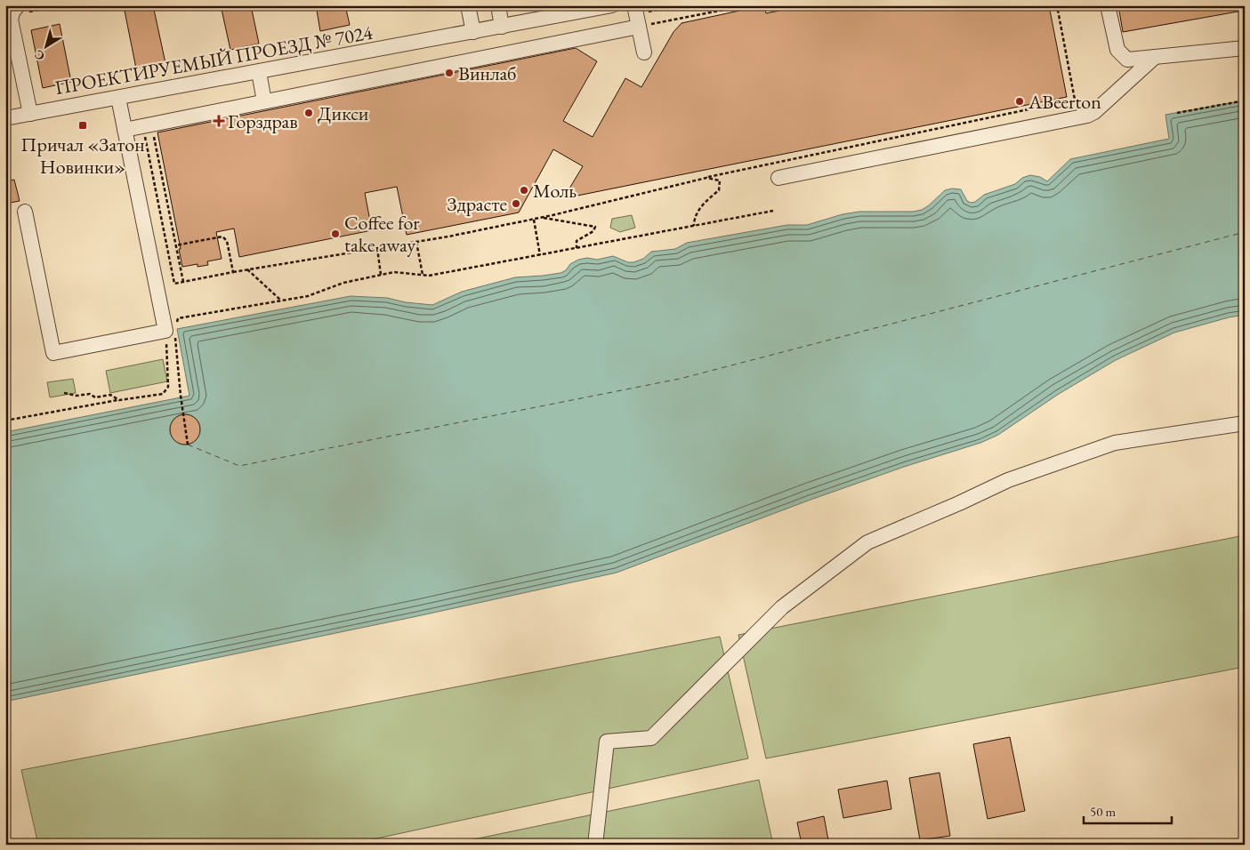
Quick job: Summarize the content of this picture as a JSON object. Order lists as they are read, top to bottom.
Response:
{
  "streets": {
    "street": ["ПРОЕКТИРУЕМЫЙ ПРОЕЗД № 7024"]
  },
  "places": {
    "other": [
      "Винлаб",
      "ABeerton",
      "Дикси",
      "Моль",
      "Здрасте",
      "Coffee for take away"
    ],
    "health": ["Горздрав"],
    "transit": ["Причал «Затон Новинки»"]
  },
  "scale_bar": "50 m",
  "north": "bottom left"
}
